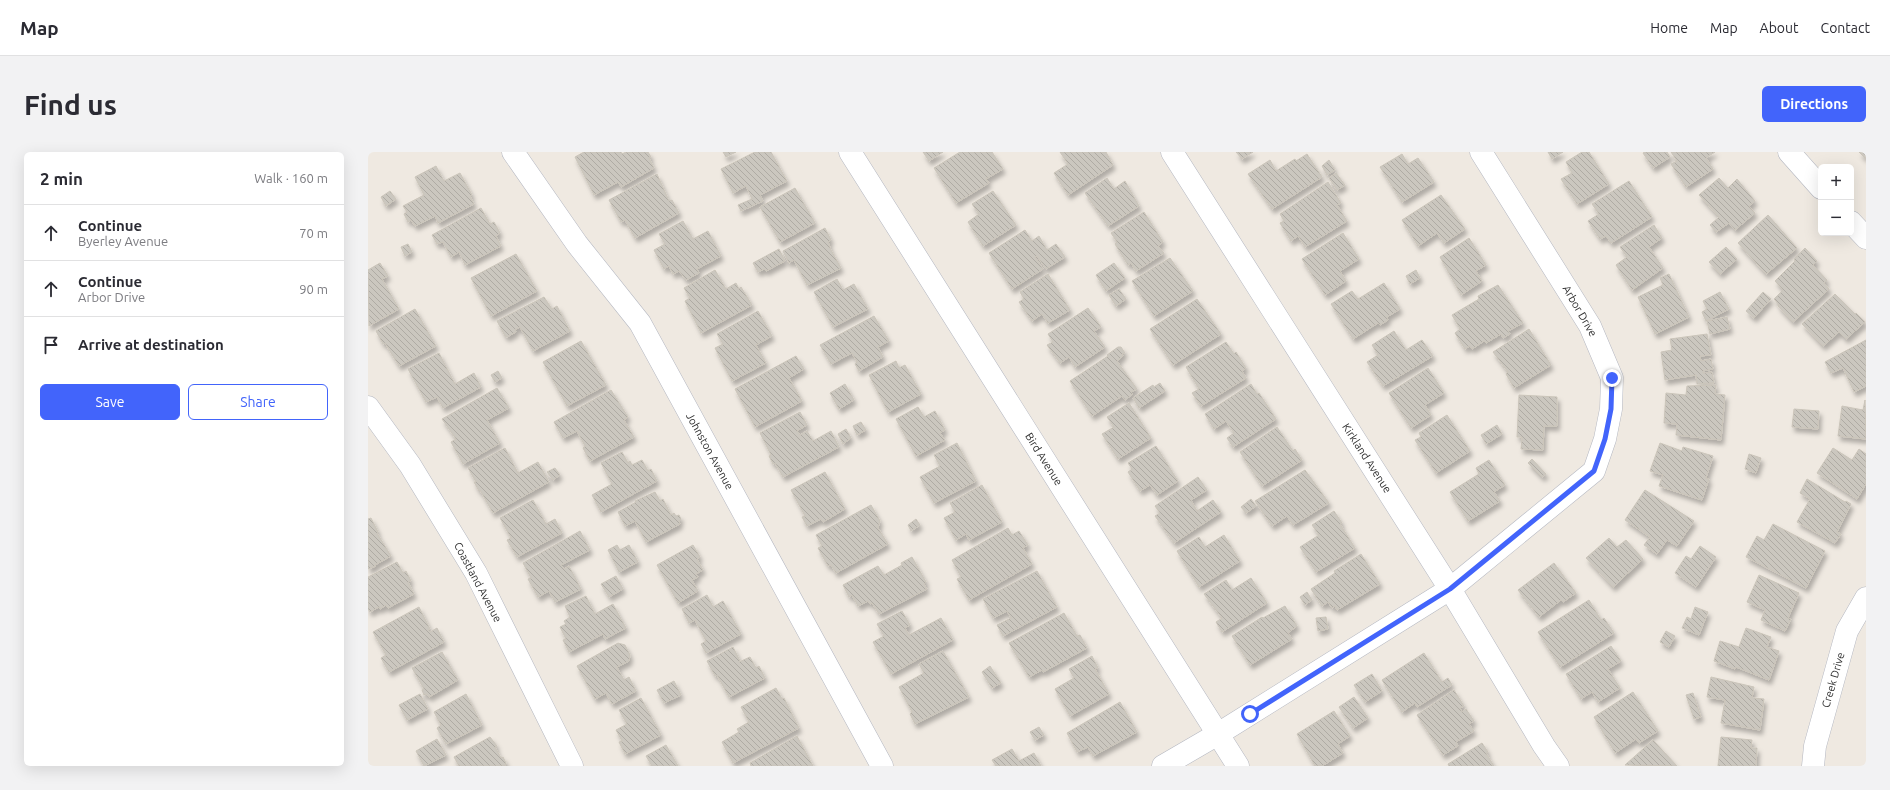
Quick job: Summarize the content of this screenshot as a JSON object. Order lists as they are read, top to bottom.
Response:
{
  "streets": {
    "street": [
      "Arbor Drive",
      "Johnston Avenue",
      "Kirkland Avenue",
      "Bird Avenue",
      "Coastland Avenue",
      "Creek Drive"
    ]
  },
  "crossings": [
    ["Arbor Drive", "Kirkland Avenue"],
    ["Arbor Drive", "Bird Avenue"]
  ],
  "page": {
    "header": "Map",
    "nav": [
      "Home",
      "Map",
      "About",
      "Contact"
    ],
    "buttons": [
      "Directions",
      ["Save", "Share"]
    ],
    "title": "Find us",
    "heading": ["2 min", "Walk · 160 m"],
    "map_buttons": ["+", "−"],
    "list": [
      ["Continue", "Byerley Avenue", "70 m"],
      ["Continue", "Arbor Drive", "90 m"],
      "Arrive at destination"
    ]
  }
}
